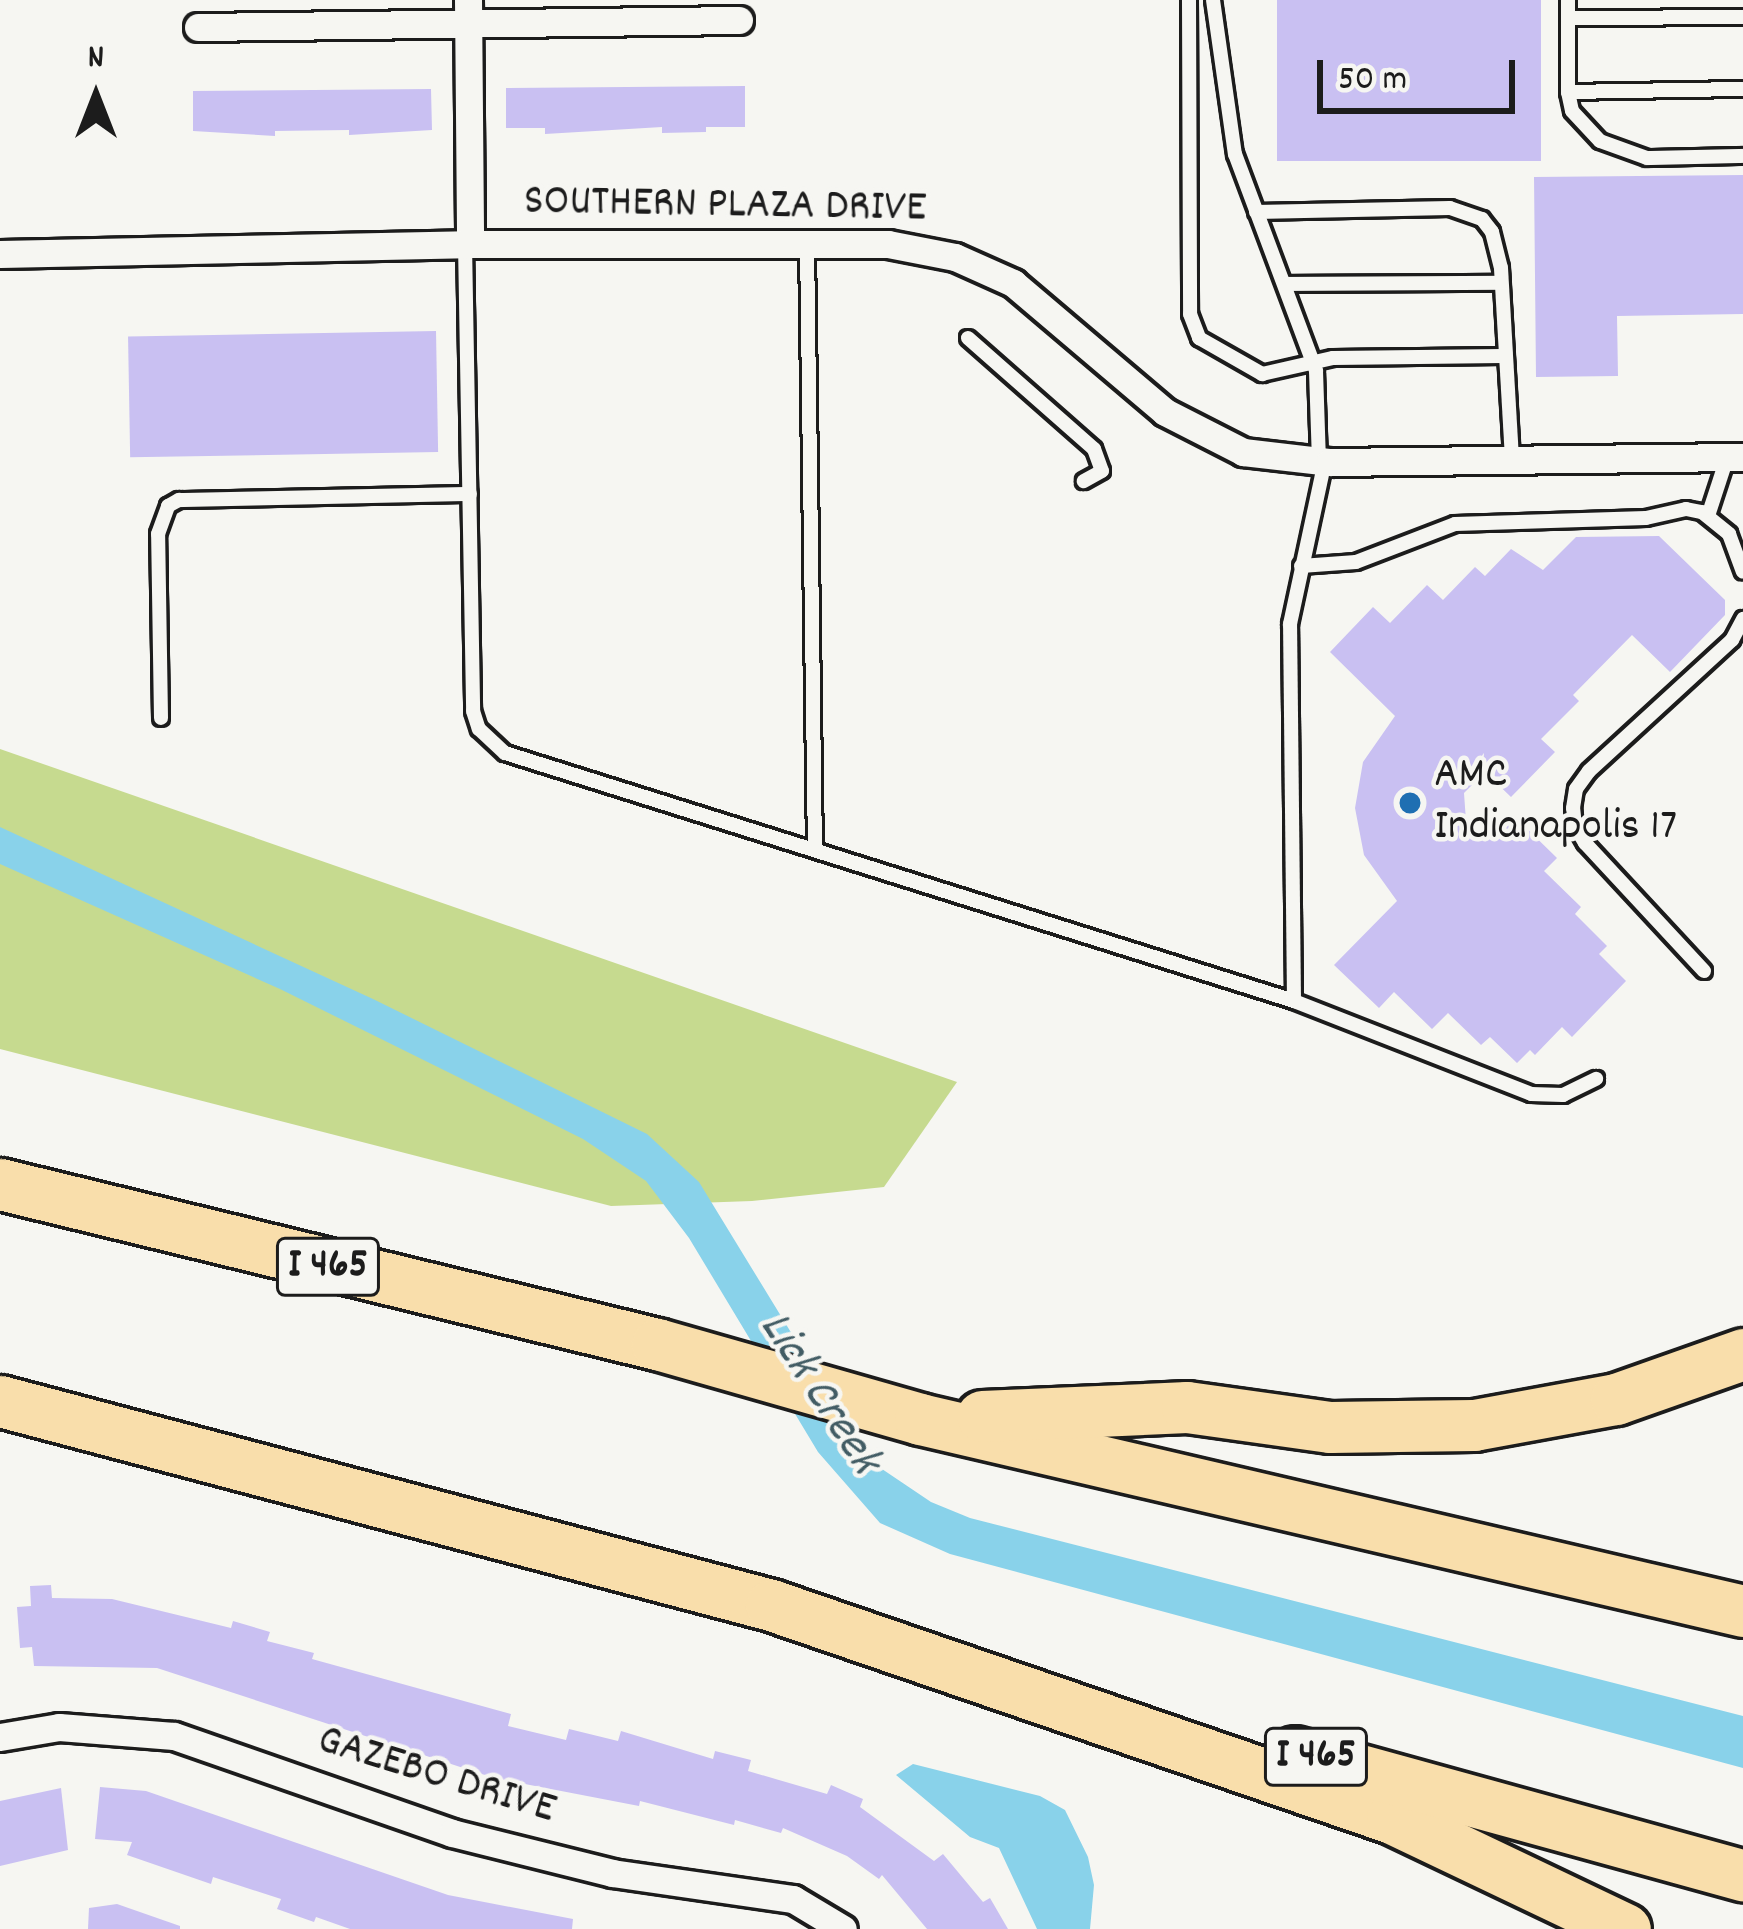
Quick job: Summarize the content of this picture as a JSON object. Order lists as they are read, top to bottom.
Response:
{
  "streets": {
    "highway": ["I 465"],
    "street": ["SOUTHERN PLAZA DRIVE", "GAZEBO DRIVE"]
  },
  "water": ["Lick Creek"],
  "places": ["AMC Indianapolis 17"],
  "scale_bar": "50 m",
  "north": "top"
}
